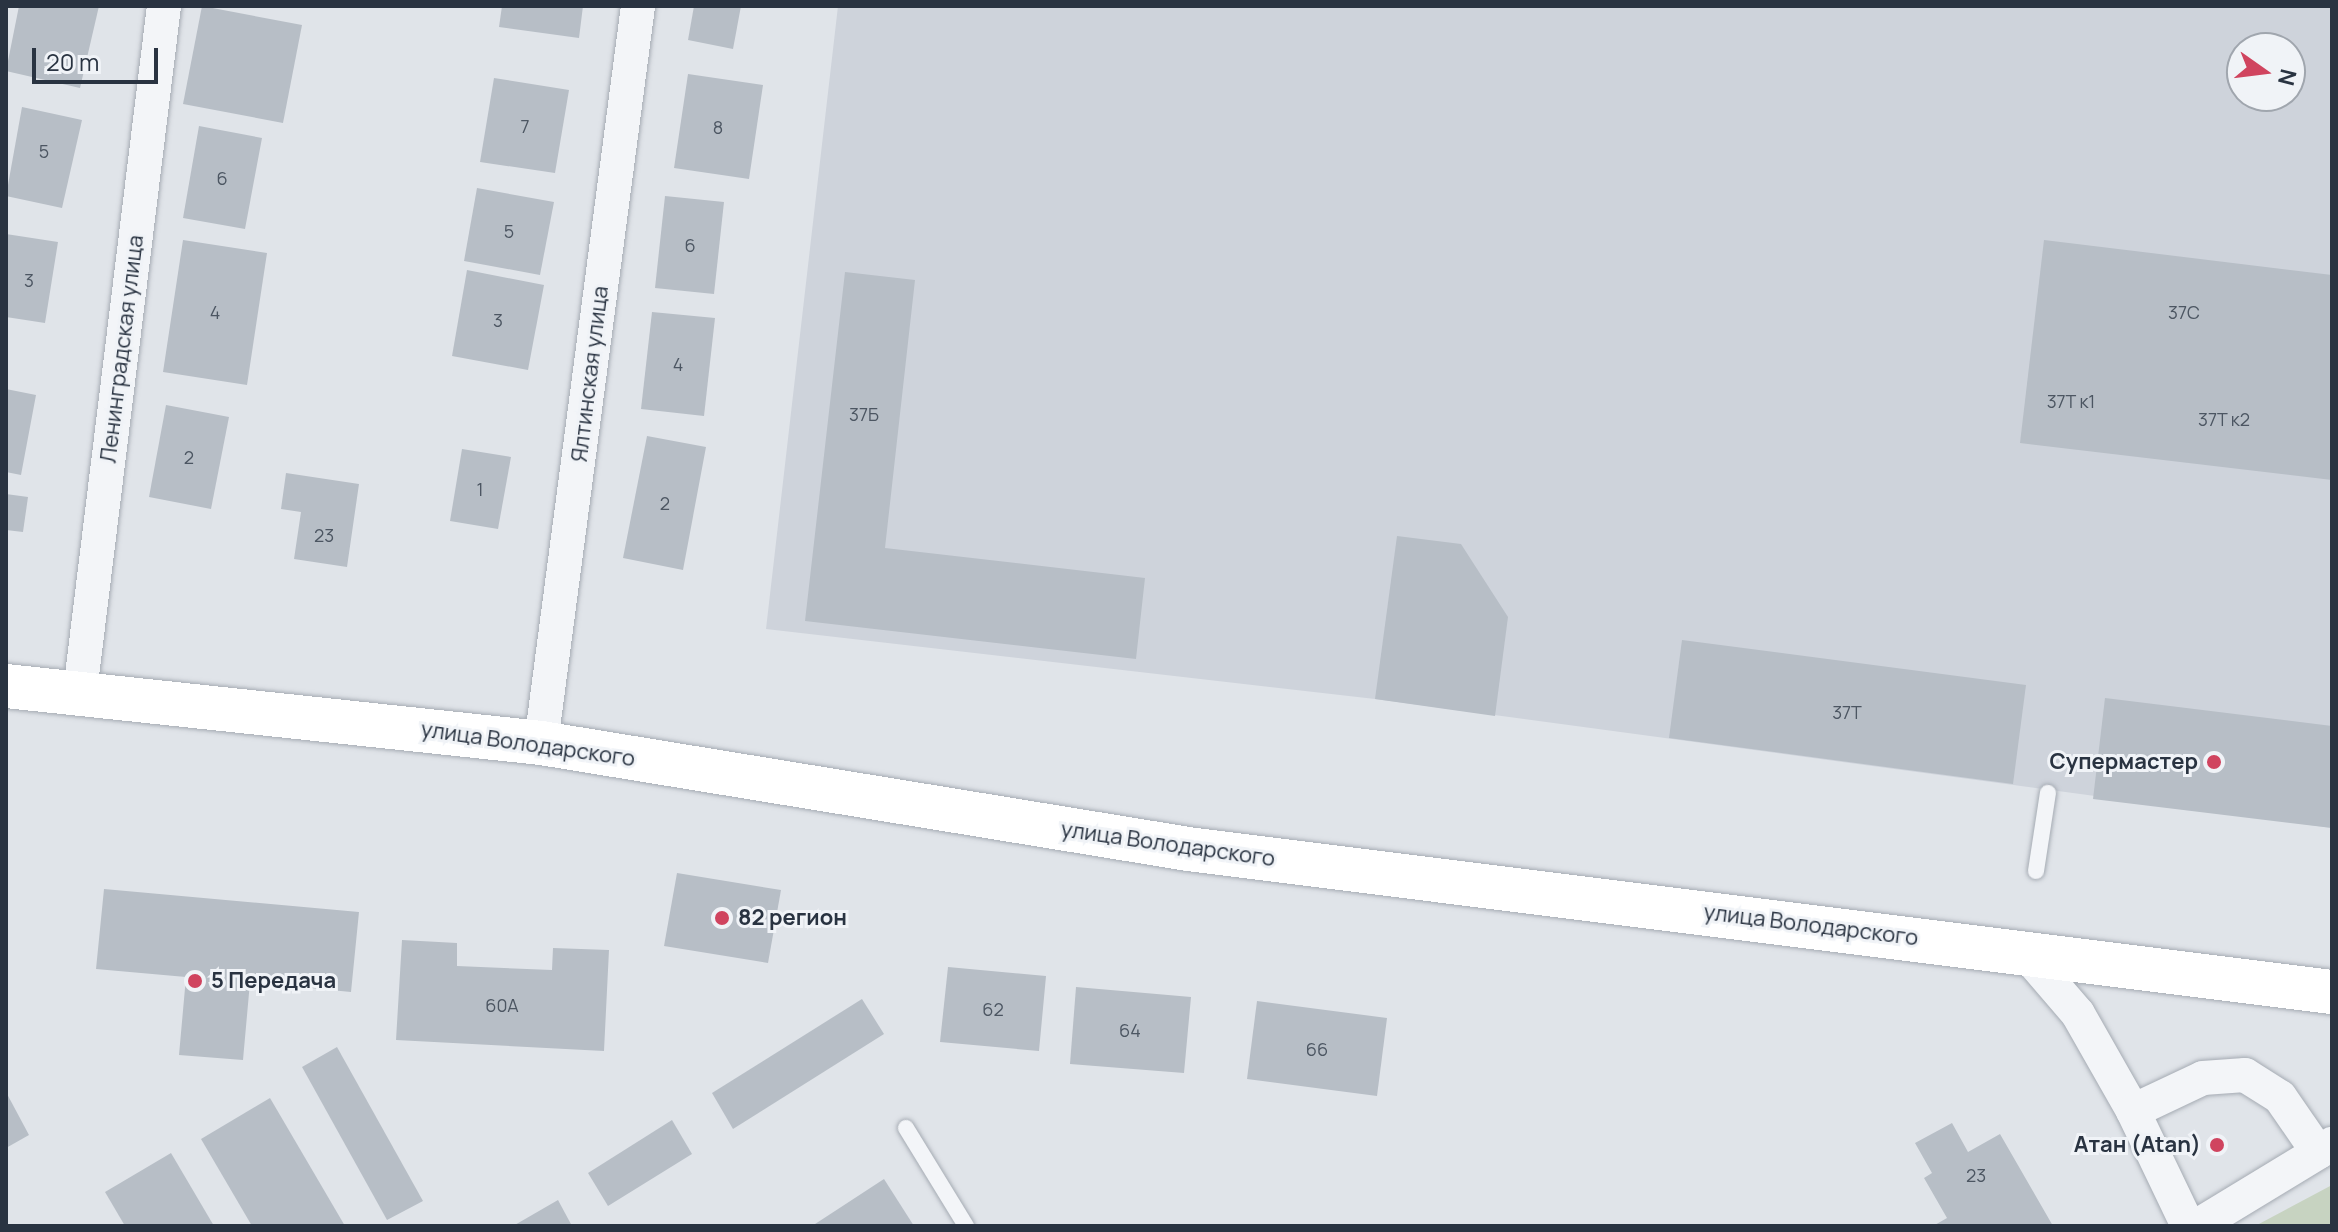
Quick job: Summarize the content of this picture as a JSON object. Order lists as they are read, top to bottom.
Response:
{
  "streets": {
    "main road": ["улица Володарского"],
    "street": ["Ленинградская улица", "Ялтинская улица"]
  },
  "crossings": [
    ["Ленинградская улица", "улица Володарского"],
    ["Ялтинская улица", "улица Володарского"]
  ],
  "places": [
    "Супермастер",
    "82 регион",
    "5 Передача",
    "Атан (Atan)"
  ],
  "house_numbers": [
    "7",
    "8",
    "5",
    "6",
    "5",
    "6",
    "3",
    "4",
    "37С",
    "3",
    "4",
    "37Т к1",
    "37Б",
    "37Т к2",
    "2",
    "1",
    "2",
    "23",
    "37Т",
    "60А",
    "62",
    "64",
    "66",
    "23"
  ],
  "scale_bar": "20 m",
  "north": "right"
}
